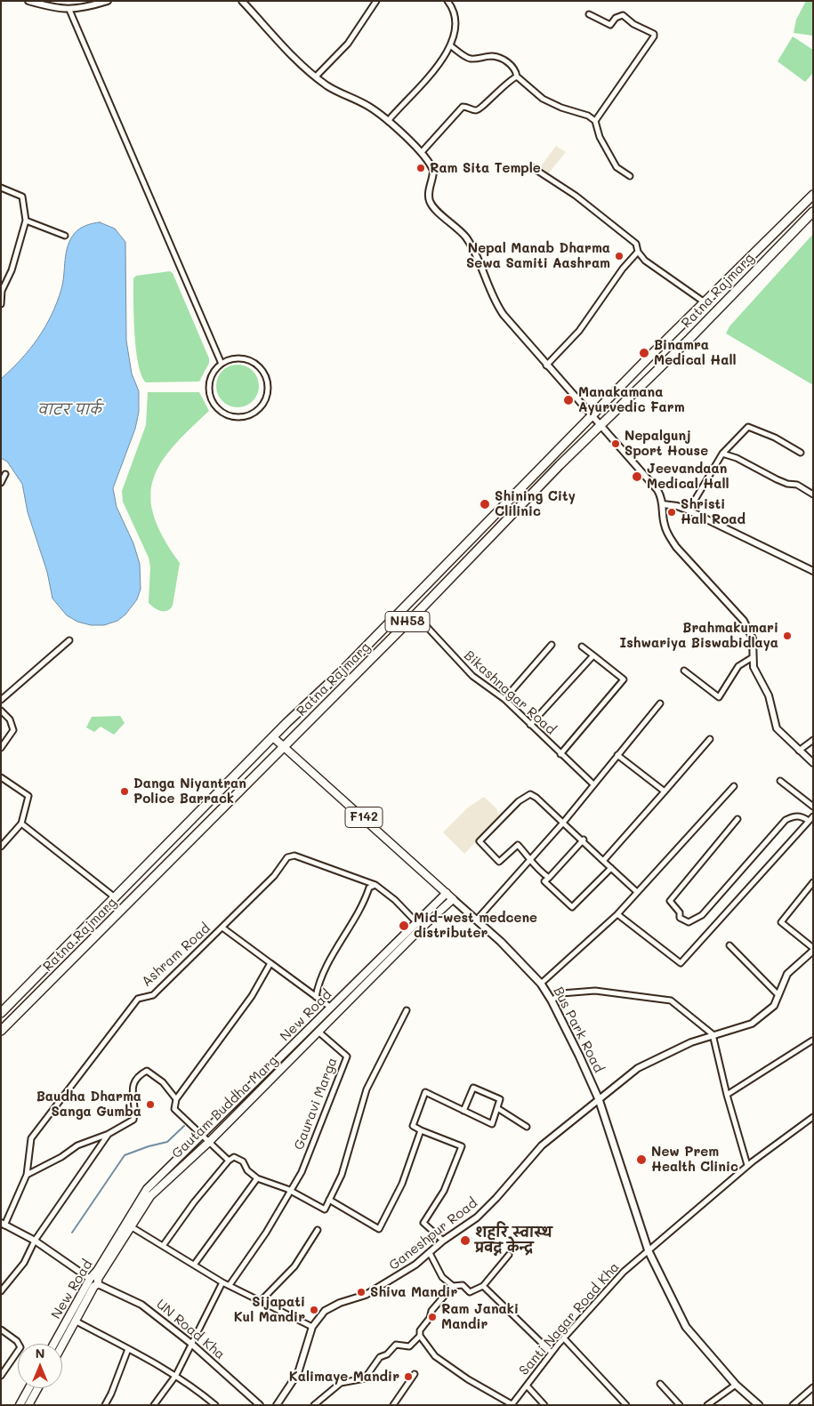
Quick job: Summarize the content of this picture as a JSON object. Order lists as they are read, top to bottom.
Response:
{
  "streets": {
    "highway": ["Ratna Rajmarg", "NH58"],
    "main road": [
      "F142",
      "New Road",
      "Bus Park Road",
      "Gautam Buddha Marg"
    ],
    "street": [
      "Bikashnagar Road",
      "Ashram Road",
      "Gauravi Marga",
      "Ganeshpur Road",
      "Santi Nagar Road Kha",
      "UN Road Kha"
    ]
  },
  "crossings": [
    ["Ratna Rajmarg", "Bikashnagar Road"],
    ["Ratna Rajmarg", "Bus Park Road"],
    ["Ashram Road", "New Road"],
    ["Ashram Road", "UN Road Kha"],
    ["New Road", "Bus Park Road"],
    ["New Road", "Gautam Buddha Marg"],
    ["New Road", "UN Road Kha"],
    ["Bus Park Road", "Gautam Buddha Marg"],
    ["Bus Park Road", "Ganeshpur Road"],
    ["Bus Park Road", "Santi Nagar Road Kha"],
    ["Gauravi Marga", "Gautam Buddha Marg"],
    ["Gautam Buddha Marg", "UN Road Kha"]
  ],
  "water": ["वाटर पार्क"],
  "places": [
    "Ram Sita Temple",
    "Nepal Manab Dharma Sewa Samiti Aashram",
    "Binamra Medical Hall",
    "Manakamana Ayurvedic Farm",
    "Nepalgunj Sport House",
    "Jeevandaan Medical Hall",
    "Shining City Clilinic",
    "Shristi Hall Road",
    "Brahmakumari Ishwariya Biswabidlaya",
    "Danga Niyantran Police Barrack",
    "Mid-west medcene distributer",
    "Baudha Dharma Sanga Gumba",
    "New Prem Health Clinic",
    "शहरि स्वास्थ प्रवद्न केन्द्र",
    "Shiva Mandir",
    "Sijapati Kul Mandir",
    "Ram Janaki Mandir",
    "Kalimaye Mandir"
  ],
  "north": "top"
}
